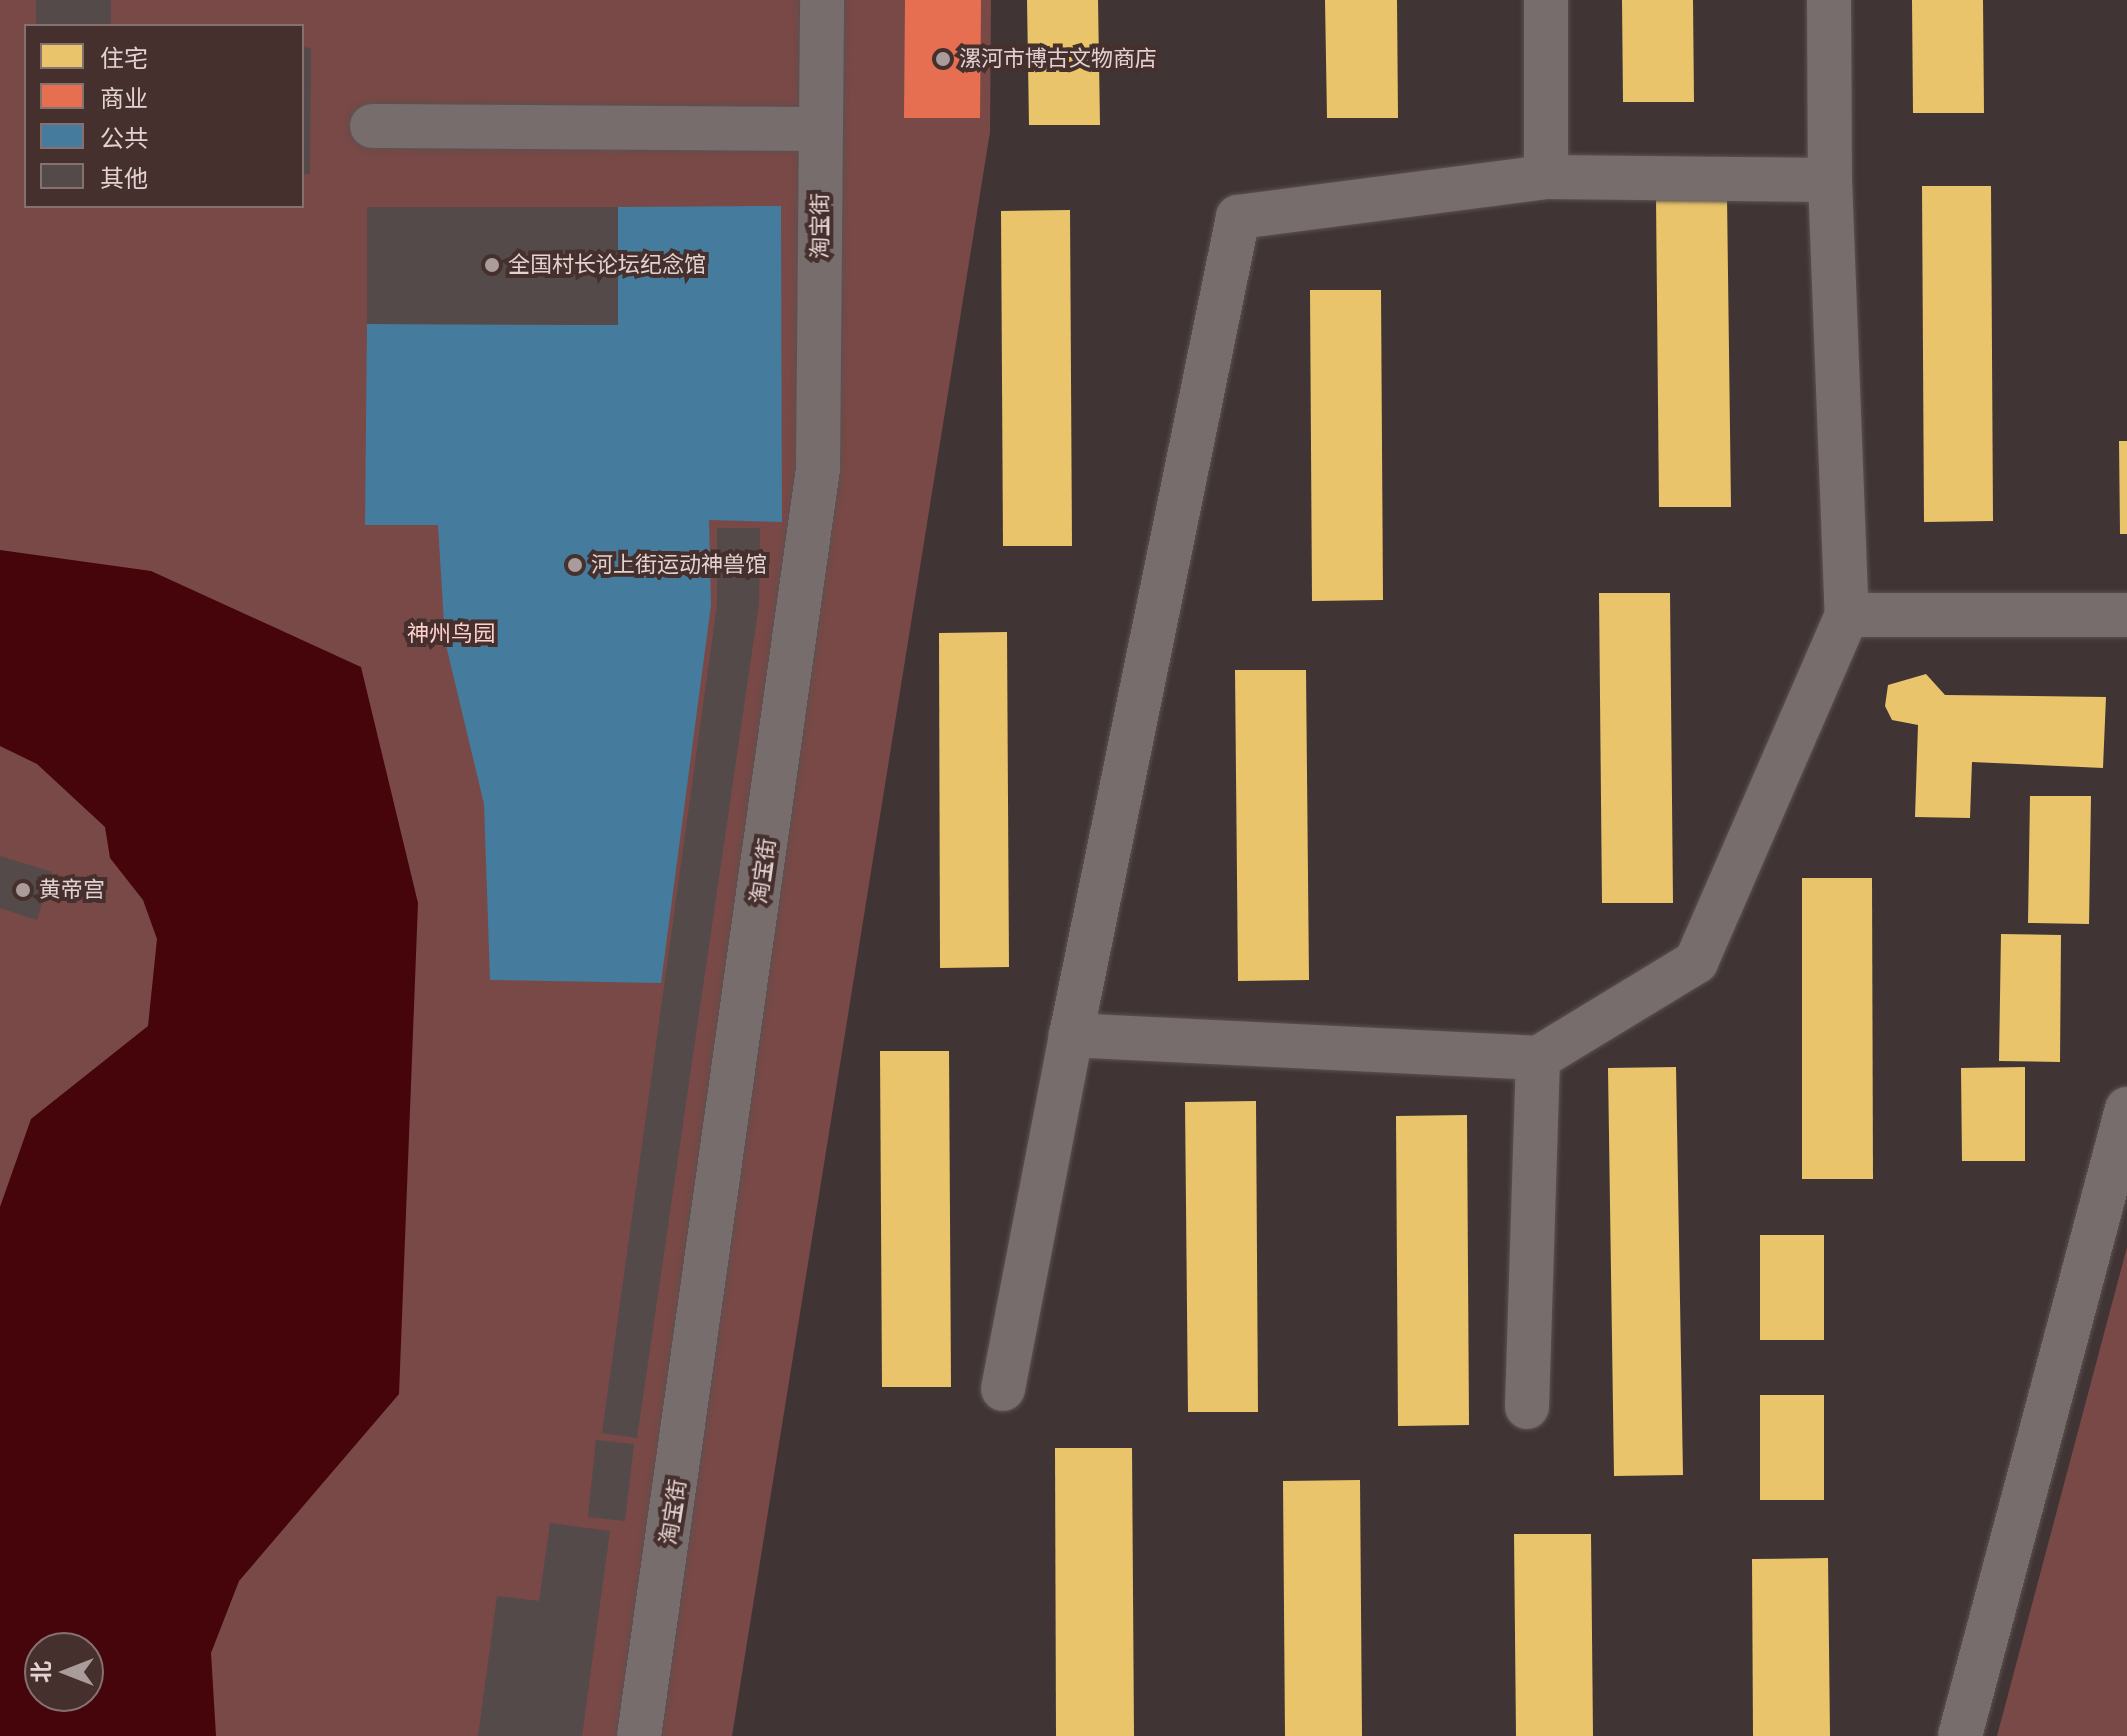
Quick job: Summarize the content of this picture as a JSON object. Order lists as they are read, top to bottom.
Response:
{
  "streets": {
    "street": ["淘宝街"]
  },
  "parks": ["神州鸟园"],
  "places": [
    "漯河市博古文物商店",
    "全国村长论坛纪念馆",
    "河上街运动神兽馆",
    "黄帝宫"
  ],
  "legend": [
    "住宅",
    "商业",
    "公共",
    "其他"
  ],
  "north": "left"
}
